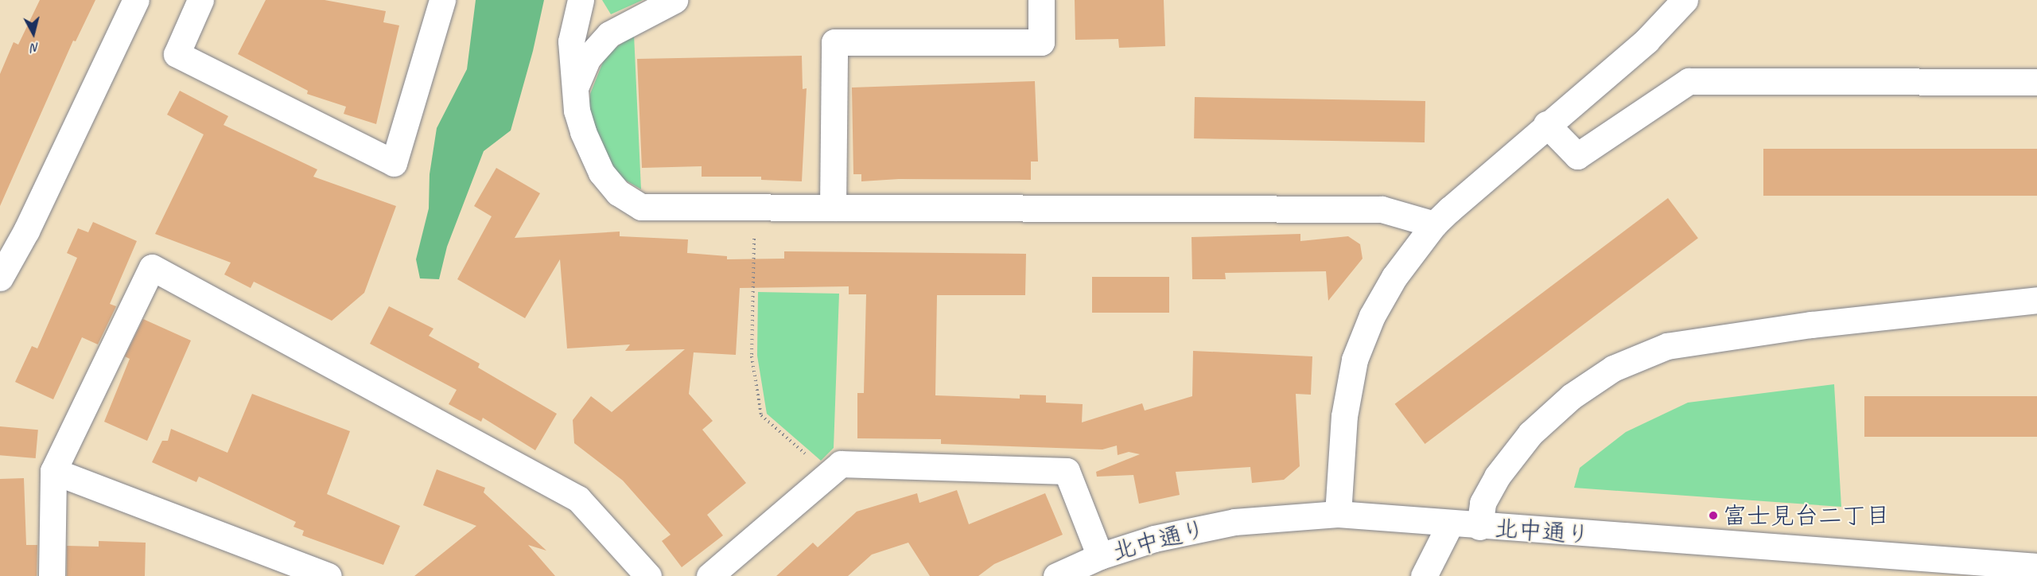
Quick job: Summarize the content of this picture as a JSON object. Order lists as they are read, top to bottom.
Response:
{
  "streets": {
    "street": ["北中通り"]
  },
  "places": ["富士見台二丁目"],
  "north": "bottom"
}
